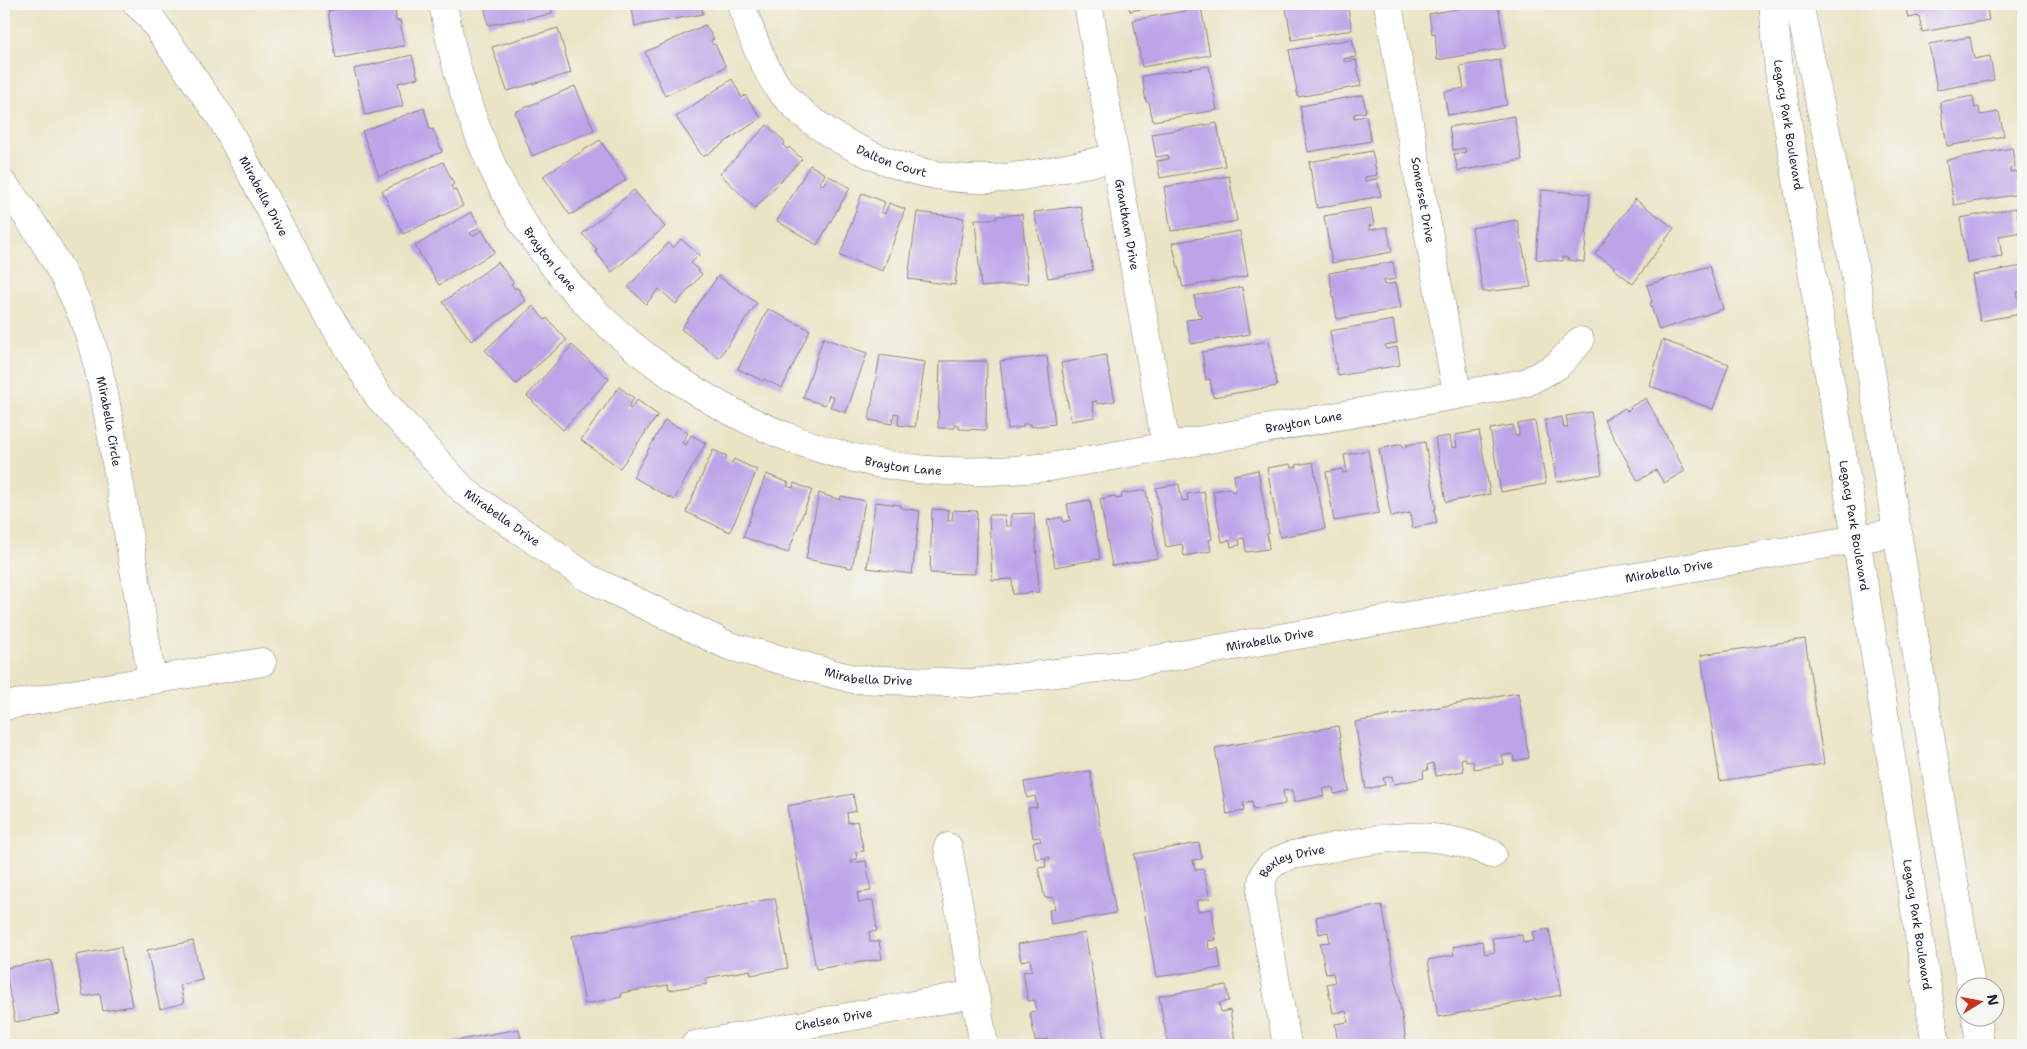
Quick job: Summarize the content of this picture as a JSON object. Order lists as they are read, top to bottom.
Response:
{
  "streets": {
    "street": [
      "Legacy Park Boulevard",
      "Dalton Court",
      "Mirabella Drive",
      "Somerset Drive",
      "Grantham Drive",
      "Brayton Lane",
      "Mirabella Circle",
      "Bexley Drive",
      "Chelsea Drive"
    ]
  },
  "crossings": [
    ["Legacy Park Boulevard", "Mirabella Drive"],
    ["Dalton Court", "Grantham Drive"],
    ["Somerset Drive", "Brayton Lane"],
    ["Grantham Drive", "Brayton Lane"]
  ],
  "north": "right"
}
